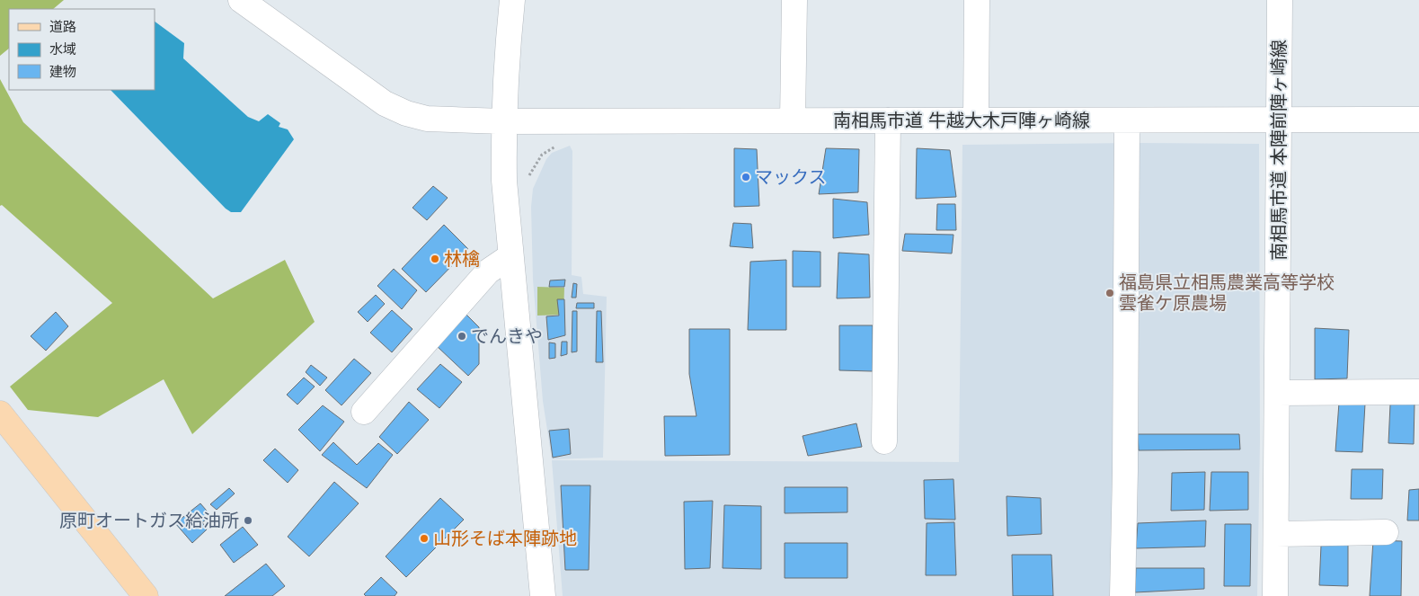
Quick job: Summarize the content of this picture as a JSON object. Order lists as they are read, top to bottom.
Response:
{
  "streets": {
    "street": ["南相馬市道 牛越大木戸陣ヶ崎線", "南相馬市道 本陣前陣ヶ崎線"]
  },
  "crossings": [
    ["南相馬市道 牛越大木戸陣ヶ崎線", "南相馬市道 本陣前陣ヶ崎線"]
  ],
  "places": [
    "マックス",
    "林檎",
    "福島県立相馬農業高等学校 雲雀ケ原農場",
    "でんきや",
    "原町オートガス給油所",
    "山形そば本陣跡地"
  ],
  "legend": ["道路", "水域", "建物"]
}
